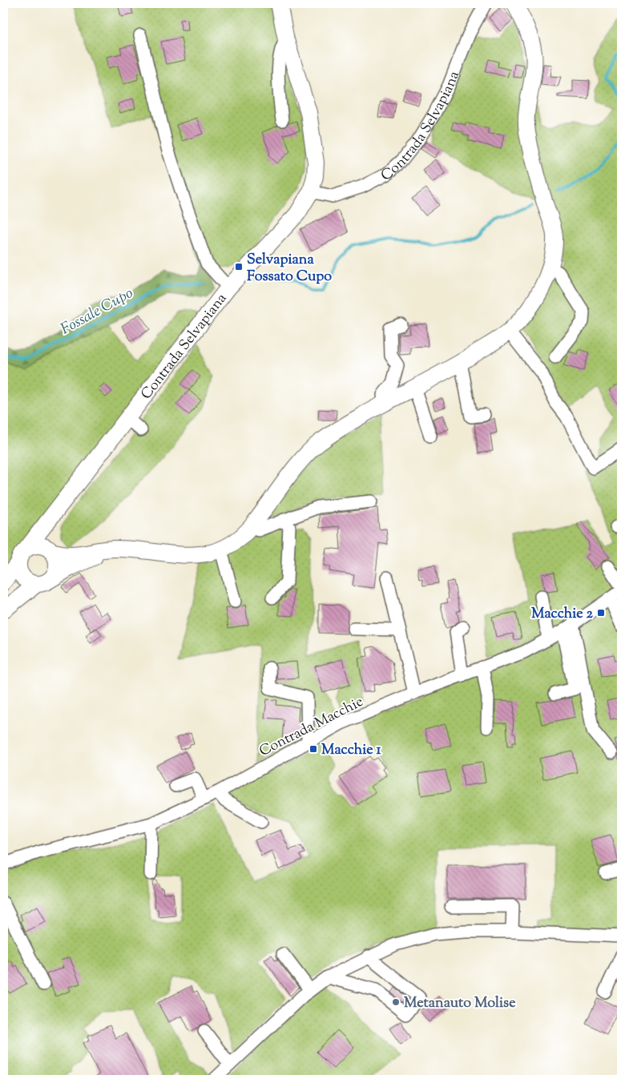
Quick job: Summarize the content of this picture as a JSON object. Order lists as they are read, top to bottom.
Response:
{
  "streets": {
    "main road": ["Contrada Selvapiana"],
    "street": ["Contrada Macchie"]
  },
  "water": ["Fossale Cupo"],
  "places": {
    "transit": ["Selvapiana Fossato Cupo", "Macchie 2", "Macchie 1"],
    "other": ["Metanauto Molise"]
  }
}
